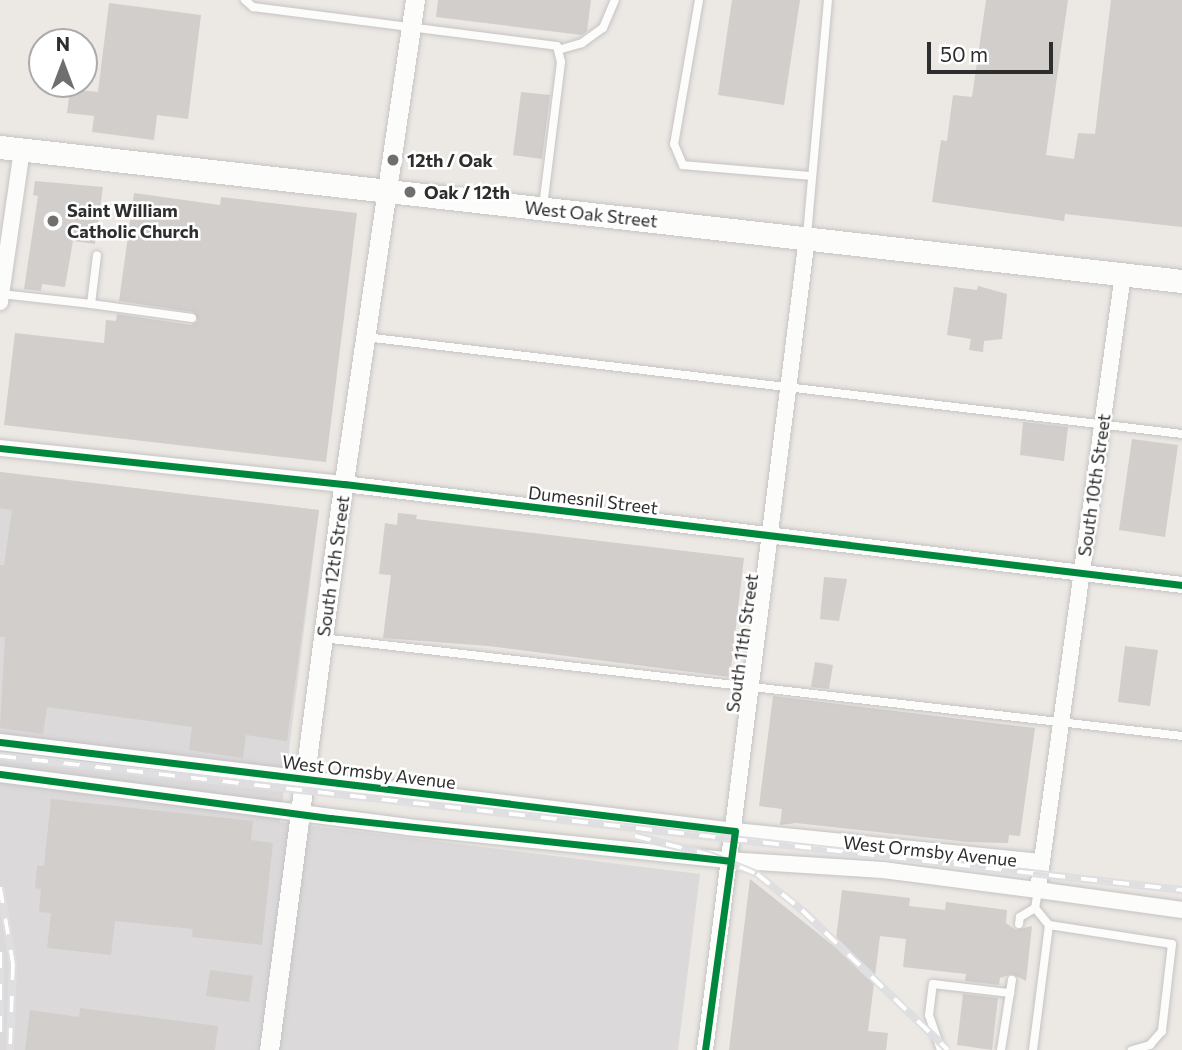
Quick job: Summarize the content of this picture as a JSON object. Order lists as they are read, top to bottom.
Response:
{
  "streets": {
    "main road": ["West Oak Street"],
    "street": [
      "South 10th Street",
      "Dumesnil Street",
      "South 12th Street",
      "South 11th Street",
      "West Ormsby Avenue"
    ]
  },
  "crossings": [
    ["West Oak Street", "South 10th Street"],
    ["West Oak Street", "South 12th Street"],
    ["West Oak Street", "South 11th Street"],
    ["South 10th Street", "Dumesnil Street"],
    ["South 10th Street", "West Ormsby Avenue"],
    ["Dumesnil Street", "South 12th Street"],
    ["Dumesnil Street", "South 11th Street"],
    ["South 12th Street", "West Ormsby Avenue"],
    ["South 11th Street", "West Ormsby Avenue"]
  ],
  "places": ["12th / Oak", "Oak / 12th", "Saint William Catholic Church"],
  "scale_bar": "50 m",
  "north": "top"
}
